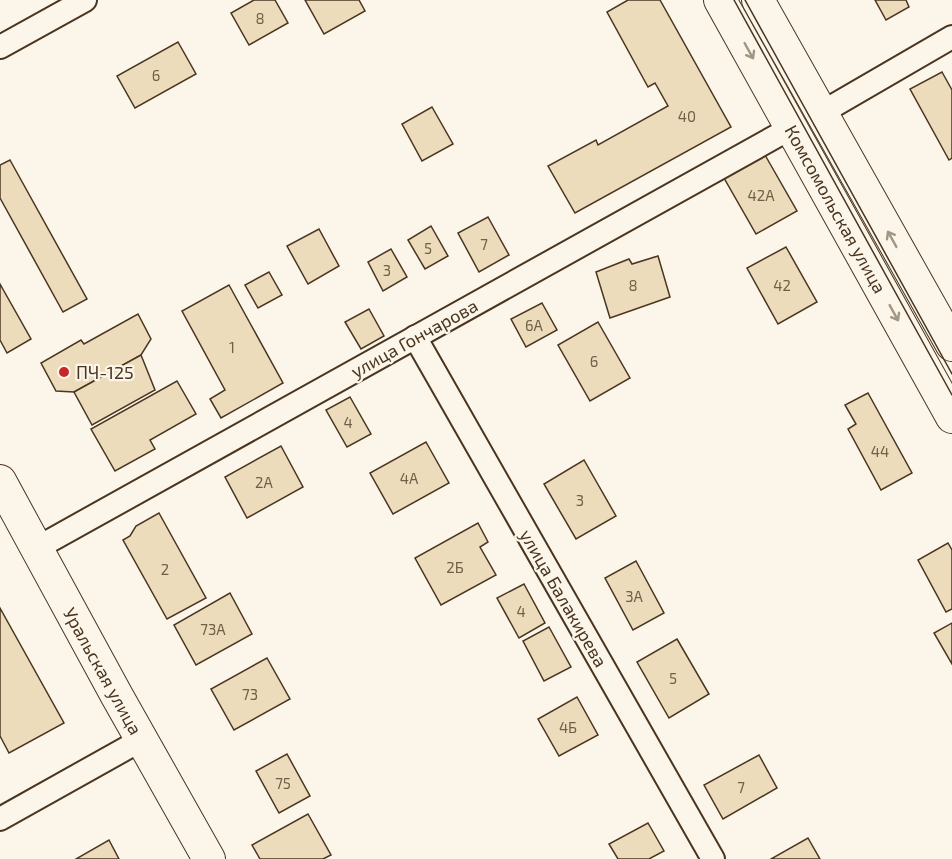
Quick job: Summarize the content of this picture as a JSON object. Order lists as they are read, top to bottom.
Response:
{
  "streets": {
    "main road": ["Комсомольская улица", "Уральская улица"],
    "street": ["улица Гончарова", "улица Балакирева"]
  },
  "crossings": [
    ["Комсомольская улица", "улица Гончарова"],
    ["улица Гончарова", "улица Балакирева"],
    ["улица Гончарова", "Уральская улица"]
  ],
  "places": ["ПЧ-125"],
  "house_numbers": [
    "8",
    "6",
    "40",
    "42А",
    "7",
    "5",
    "3",
    "8",
    "42",
    "6А",
    "1",
    "6",
    "4",
    "44",
    "4А",
    "2А",
    "3",
    "2Б",
    "2",
    "3А",
    "4",
    "73А",
    "5",
    "73",
    "4Б",
    "75",
    "7"
  ]
}
